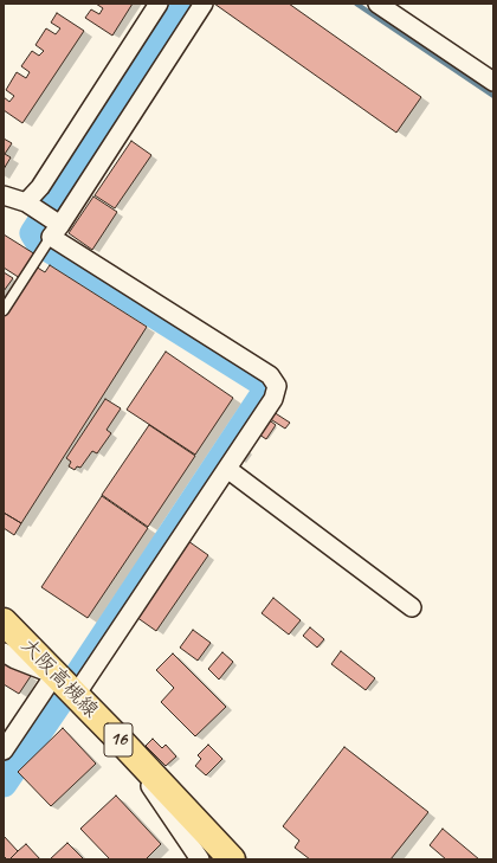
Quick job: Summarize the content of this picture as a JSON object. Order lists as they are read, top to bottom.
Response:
{
  "streets": {
    "main road": ["大阪高槻線", "16"]
  }
}
